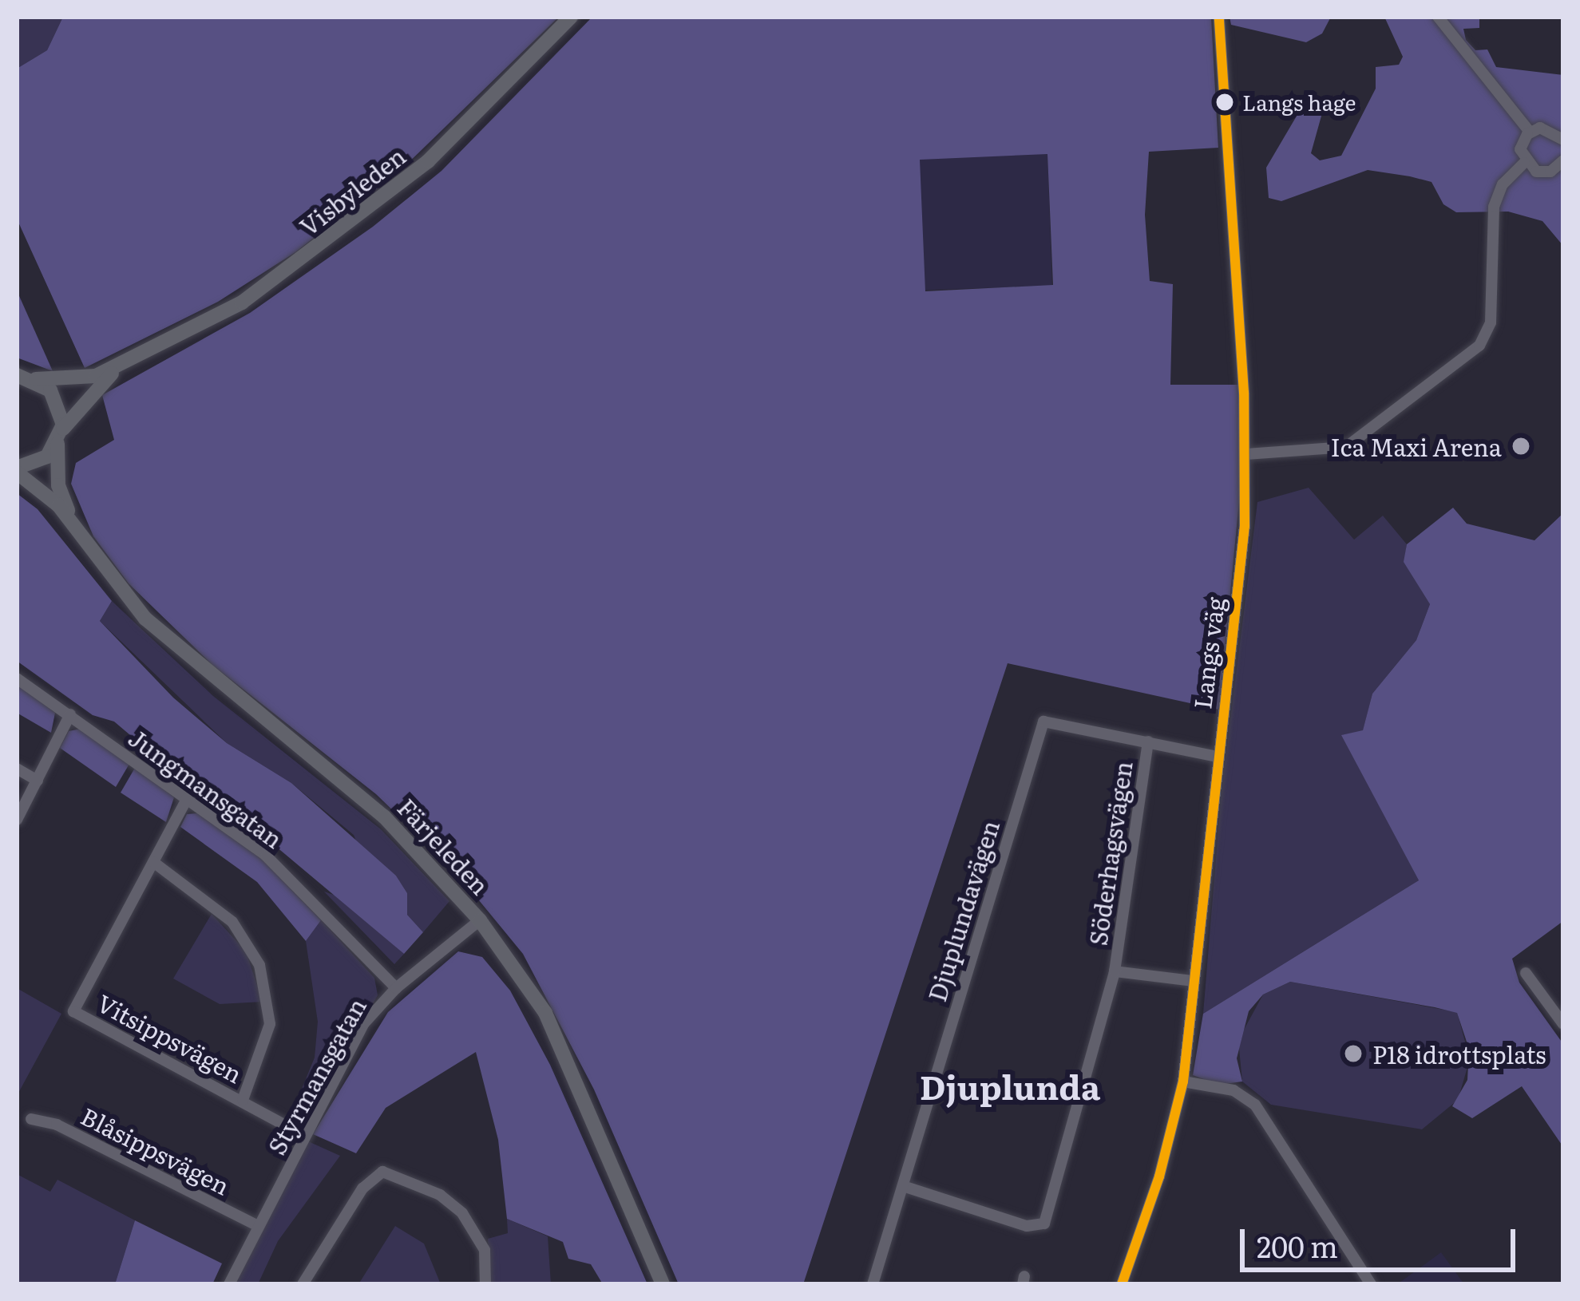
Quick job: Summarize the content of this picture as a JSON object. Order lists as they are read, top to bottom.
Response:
{
  "streets": {
    "main road": ["Visbyleden", "Färjeleden"],
    "street": [
      "Langs väg",
      "Jungmansgatan",
      "Söderhagsvägen",
      "Djuplundavägen",
      "Vitsippsvägen",
      "Styrmansgatan",
      "Blåsippsvägen"
    ]
  },
  "crossings": [
    ["Visbyleden", "Färjeleden"],
    ["Langs väg", "Söderhagsvägen"],
    ["Langs väg", "Djuplundavägen"],
    ["Jungmansgatan", "Vitsippsvägen"],
    ["Jungmansgatan", "Styrmansgatan"],
    ["Färjeleden", "Styrmansgatan"],
    ["Söderhagsvägen", "Djuplundavägen"],
    ["Vitsippsvägen", "Styrmansgatan"],
    ["Styrmansgatan", "Blåsippsvägen"]
  ],
  "districts": ["Djuplunda"],
  "places": ["Langs hage", "Ica Maxi Arena", "P18 idrottsplats"],
  "scale_bar": "200 m"
}
